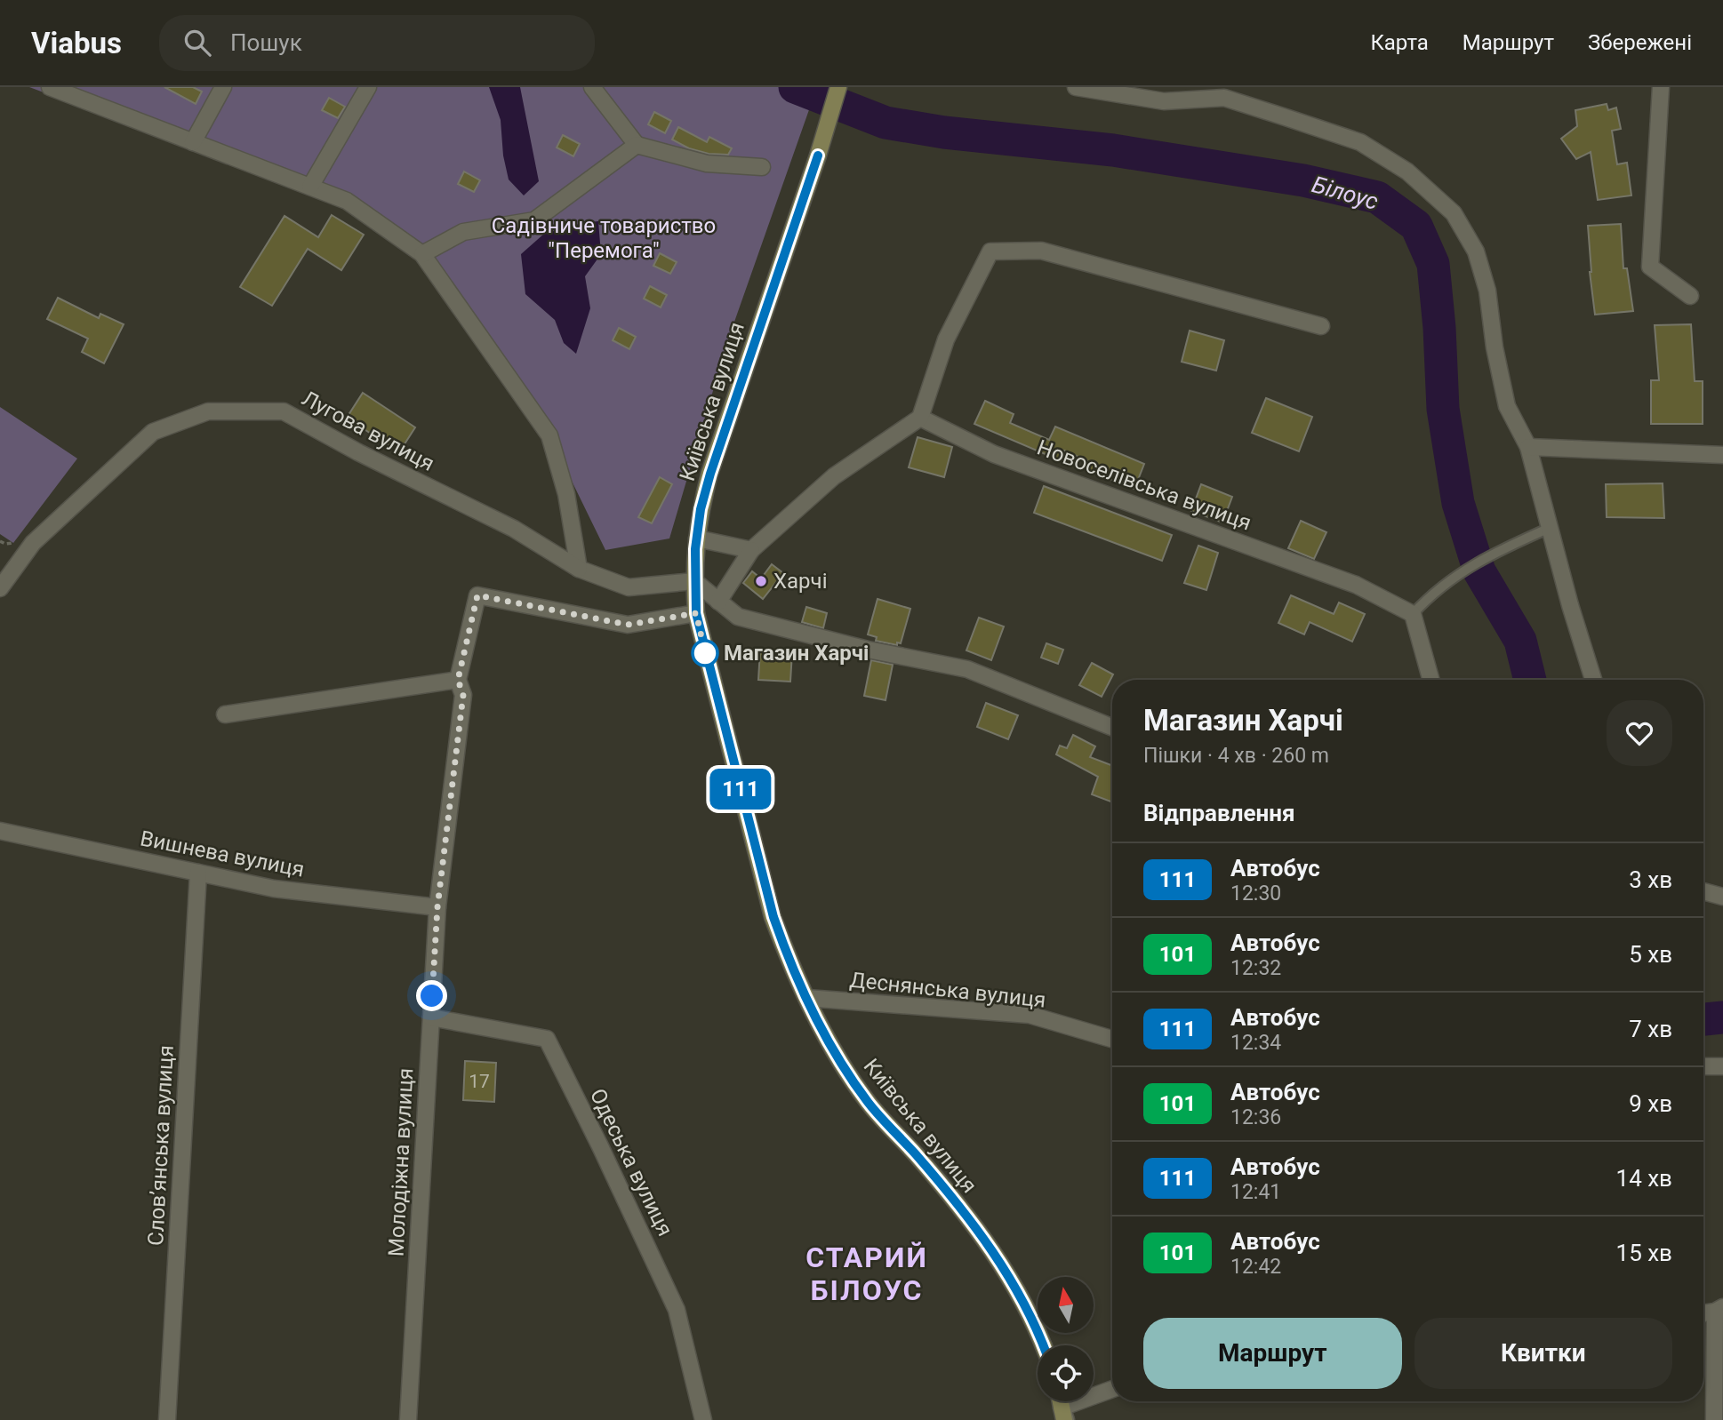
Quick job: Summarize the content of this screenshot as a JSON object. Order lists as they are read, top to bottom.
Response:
{
  "streets": {
    "main road": ["Київська вулиця"],
    "street": [
      "Лугова вулиця",
      "Новоселівська вулиця",
      "Вишнева вулиця",
      "Деснянська вулиця",
      "Словʼянська вулиця",
      "Молодіжна вулиця",
      "Одеська вулиця"
    ]
  },
  "crossings": [
    ["Київська вулиця", "Лугова вулиця"],
    ["Київська вулиця", "Деснянська вулиця"],
    ["Київська вулиця", "Молодіжна вулиця"],
    ["Вишнева вулиця", "Словʼянська вулиця"],
    ["Вишнева вулиця", "Молодіжна вулиця"],
    ["Молодіжна вулиця", "Одеська вулиця"]
  ],
  "districts": ["СТАРИЙ БІЛОУС"],
  "water": ["Білоус"],
  "parks": ["Садівниче товариство \"Перемога\""],
  "places": ["Харчі", "Магазин Харчі"],
  "lines": ["bus line 111"],
  "house_numbers": ["17"],
  "north": "top",
  "page": {
    "header": "Viabus",
    "search": "Пошук",
    "nav": ["Карта", "Маршрут", "Збережені"],
    "on_map": "111",
    "heading": [
      ["Магазин Харчі", "Пішки · 4 хв · 260 m"],
      "Відправлення"
    ],
    "list": [
      {
        "mark": "111",
        "name": "Автобус",
        "note": "12:30",
        "value": "3 хв"
      },
      {
        "mark": "101",
        "name": "Автобус",
        "note": "12:32",
        "value": "5 хв"
      },
      {
        "mark": "111",
        "name": "Автобус",
        "note": "12:34",
        "value": "7 хв"
      },
      {
        "mark": "101",
        "name": "Автобус",
        "note": "12:36",
        "value": "9 хв"
      },
      {
        "mark": "111",
        "name": "Автобус",
        "note": "12:41",
        "value": "14 хв"
      },
      {
        "mark": "101",
        "name": "Автобус",
        "note": "12:42",
        "value": "15 хв"
      }
    ],
    "buttons": ["Маршрут", "Квитки"]
  }
}
